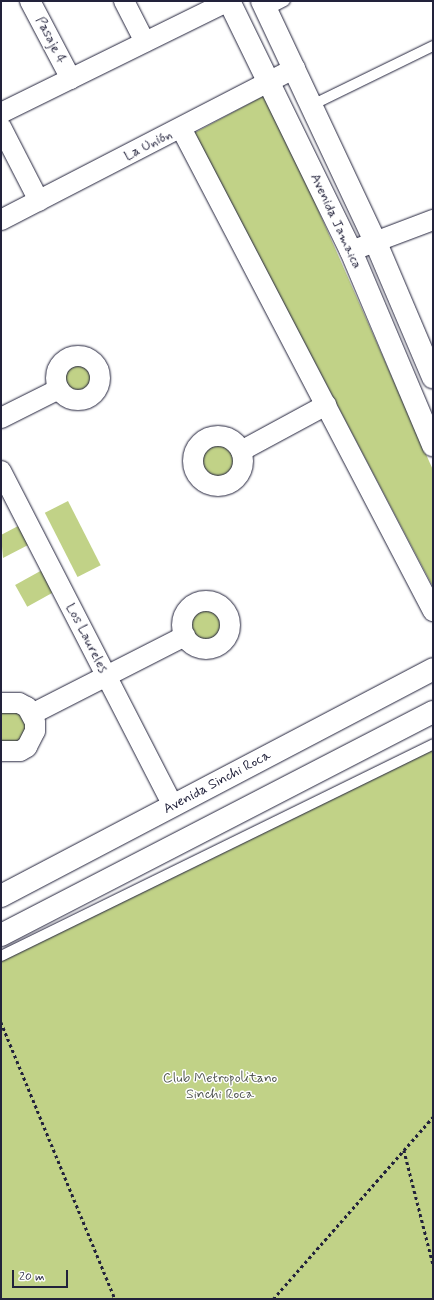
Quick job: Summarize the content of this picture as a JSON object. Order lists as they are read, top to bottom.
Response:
{
  "streets": {
    "main road": ["Avenida Jamaica", "Avenida Sinchi Roca"],
    "street": ["Pasaje 4", "La Unión", "Los Laureles"]
  },
  "crossings": [
    ["La Unión", "Avenida Jamaica"],
    ["Los Laureles", "Avenida Sinchi Roca"]
  ],
  "parks": ["Club Metropolitano Sinchi Roca"],
  "scale_bar": "20 m"
}
